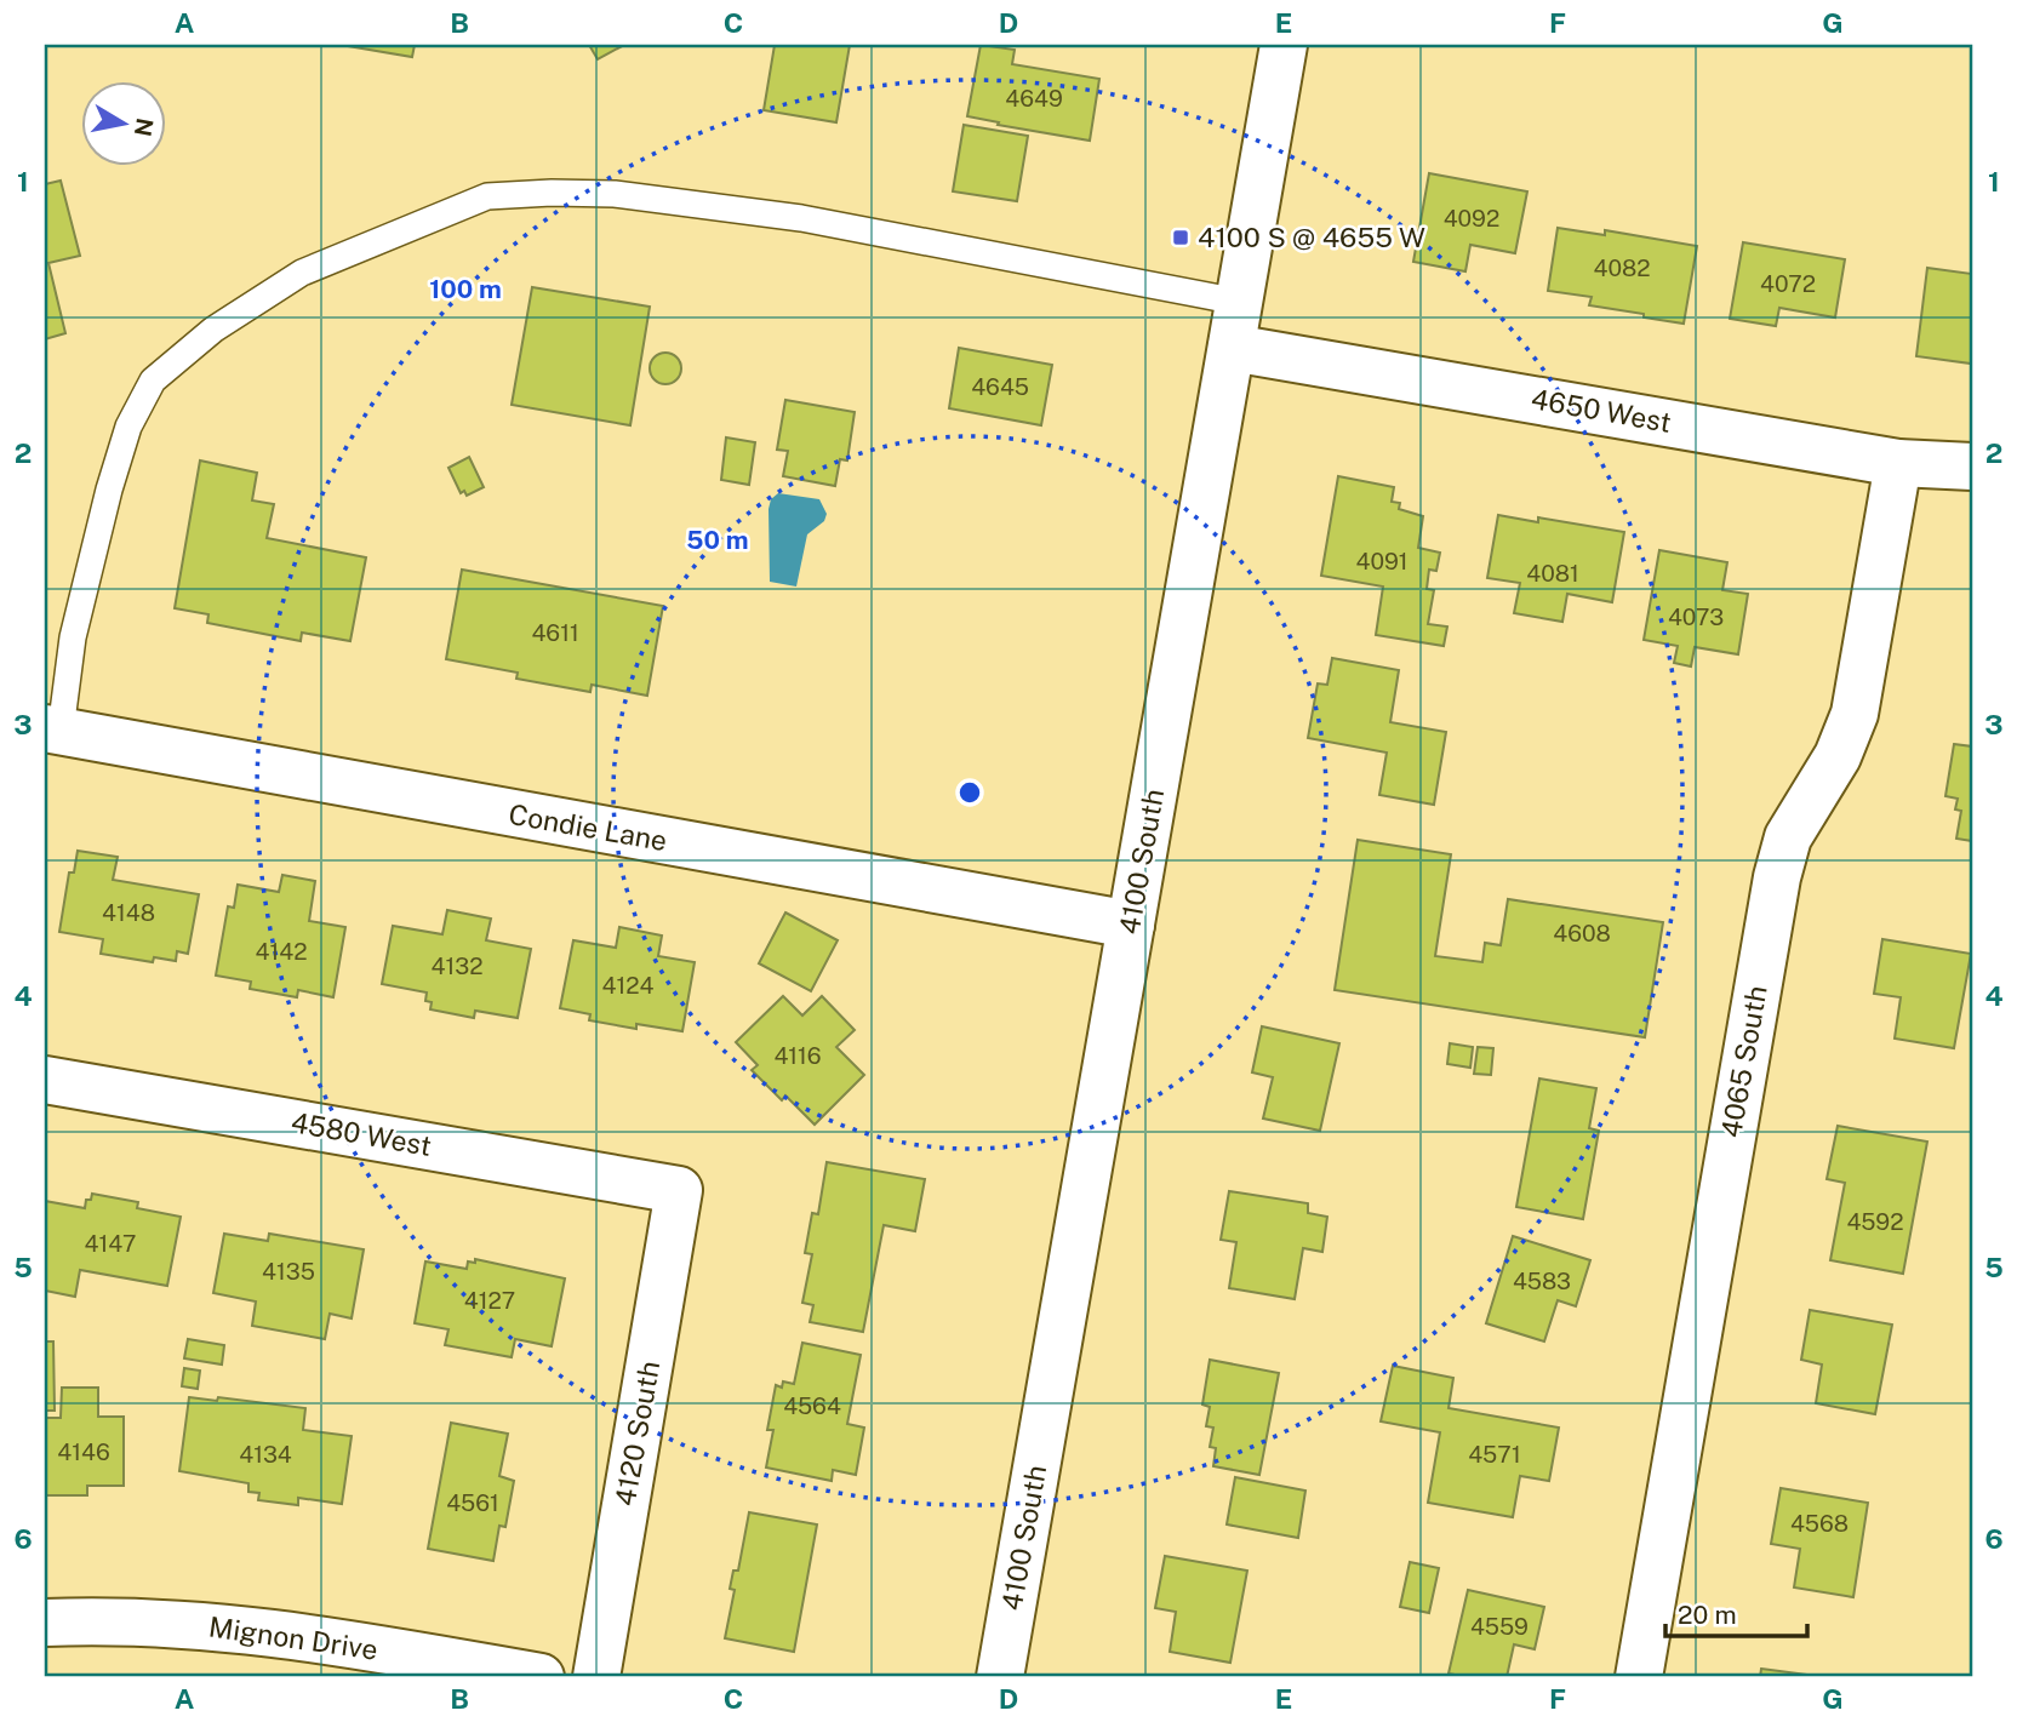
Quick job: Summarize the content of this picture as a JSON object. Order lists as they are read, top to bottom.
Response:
{
  "streets": {
    "street": [
      "4650 West",
      "Condie Lane",
      "4100 South",
      "4065 South",
      "4580 West",
      "4120 South",
      "Mignon Drive"
    ]
  },
  "crossings": [
    ["4650 West", "4100 South"],
    ["4650 West", "4065 South"],
    ["Condie Lane", "4100 South"],
    ["4580 West", "4120 South"]
  ],
  "places": {
    "transit": ["4100 S @ 4655 W"]
  },
  "house_numbers": [
    "4649",
    "4092",
    "4082",
    "4072",
    "4645",
    "4091",
    "4081",
    "4073",
    "4611",
    "4148",
    "4608",
    "4142",
    "4132",
    "4124",
    "4116",
    "4592",
    "4147",
    "4135",
    "4583",
    "4127",
    "4564",
    "4146",
    "4134",
    "4571",
    "4561",
    "4568",
    "4559"
  ],
  "scale_bar": "20 m",
  "north": "right",
  "grid": {
    "columns": [
      "A",
      "B",
      "C",
      "D",
      "E",
      "F",
      "G"
    ],
    "rows": [
      "1",
      "2",
      "3",
      "4",
      "5",
      "6"
    ]
  },
  "rings": ["100 m", "50 m"]
}
